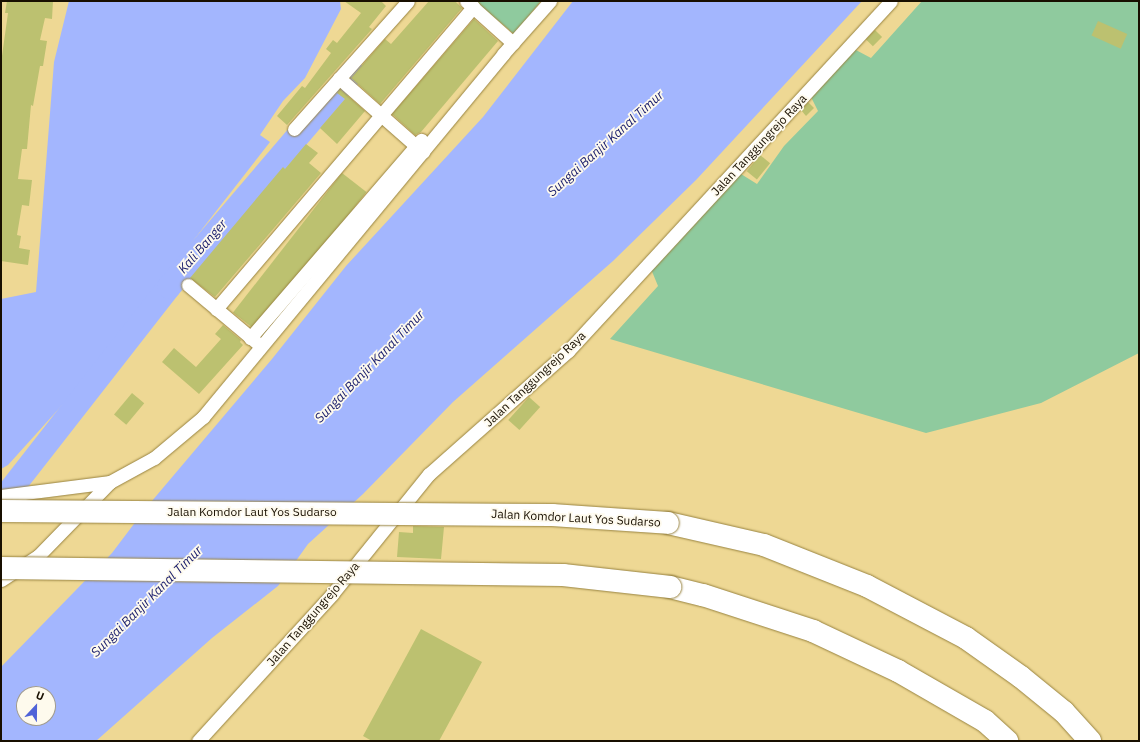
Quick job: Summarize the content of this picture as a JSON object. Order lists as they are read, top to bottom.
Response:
{
  "streets": {
    "highway": ["Jalan Komdor Laut Yos Sudarso"],
    "street": ["Jalan Tanggungrejo Raya"]
  },
  "water": ["Sungai Banjir Kanal Timur", "Kali Banger"],
  "north": "top"
}
